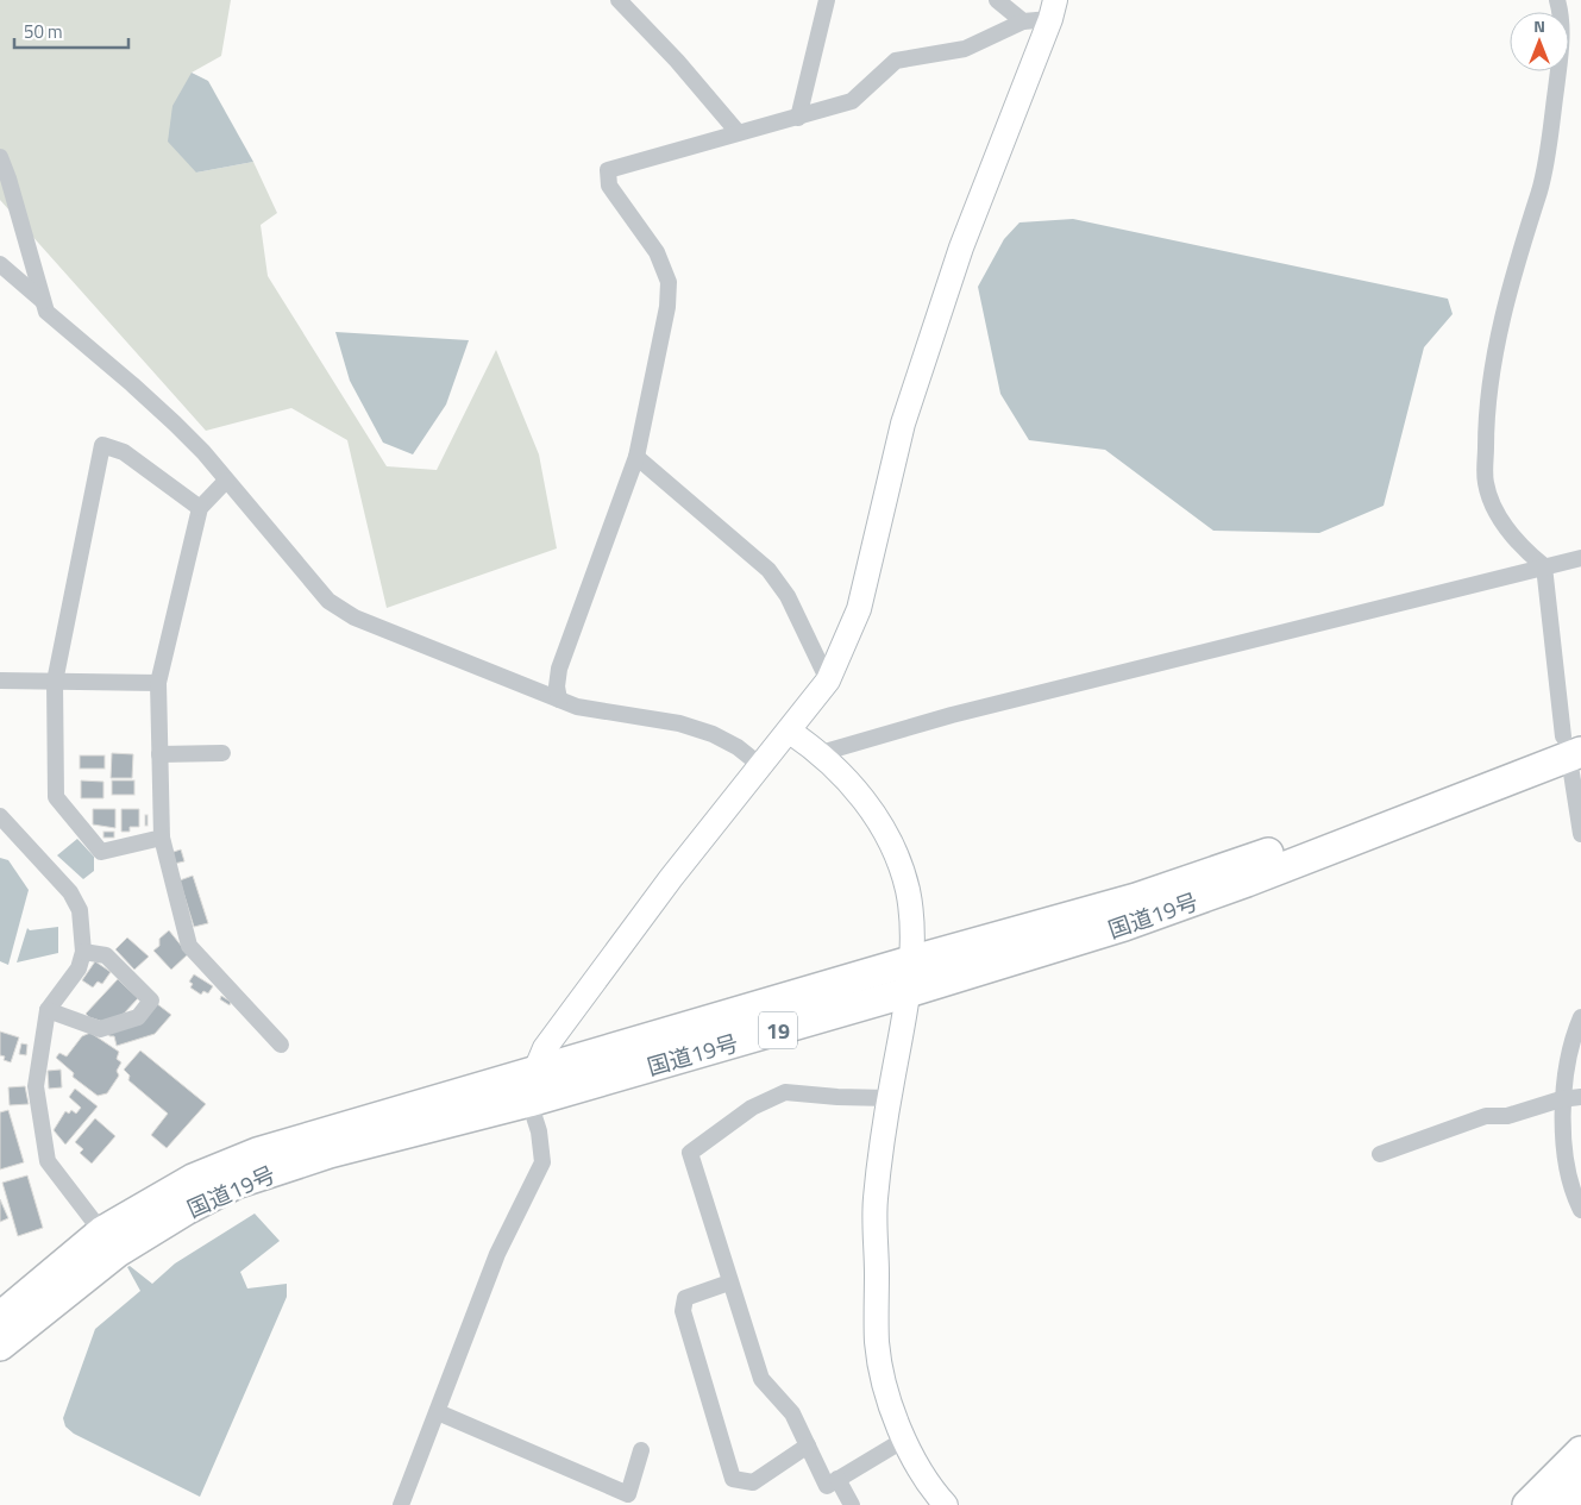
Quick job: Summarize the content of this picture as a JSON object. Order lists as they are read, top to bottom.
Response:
{
  "streets": {
    "highway": ["国道19号", "19"]
  },
  "scale_bar": "50 m",
  "north": "top"
}
